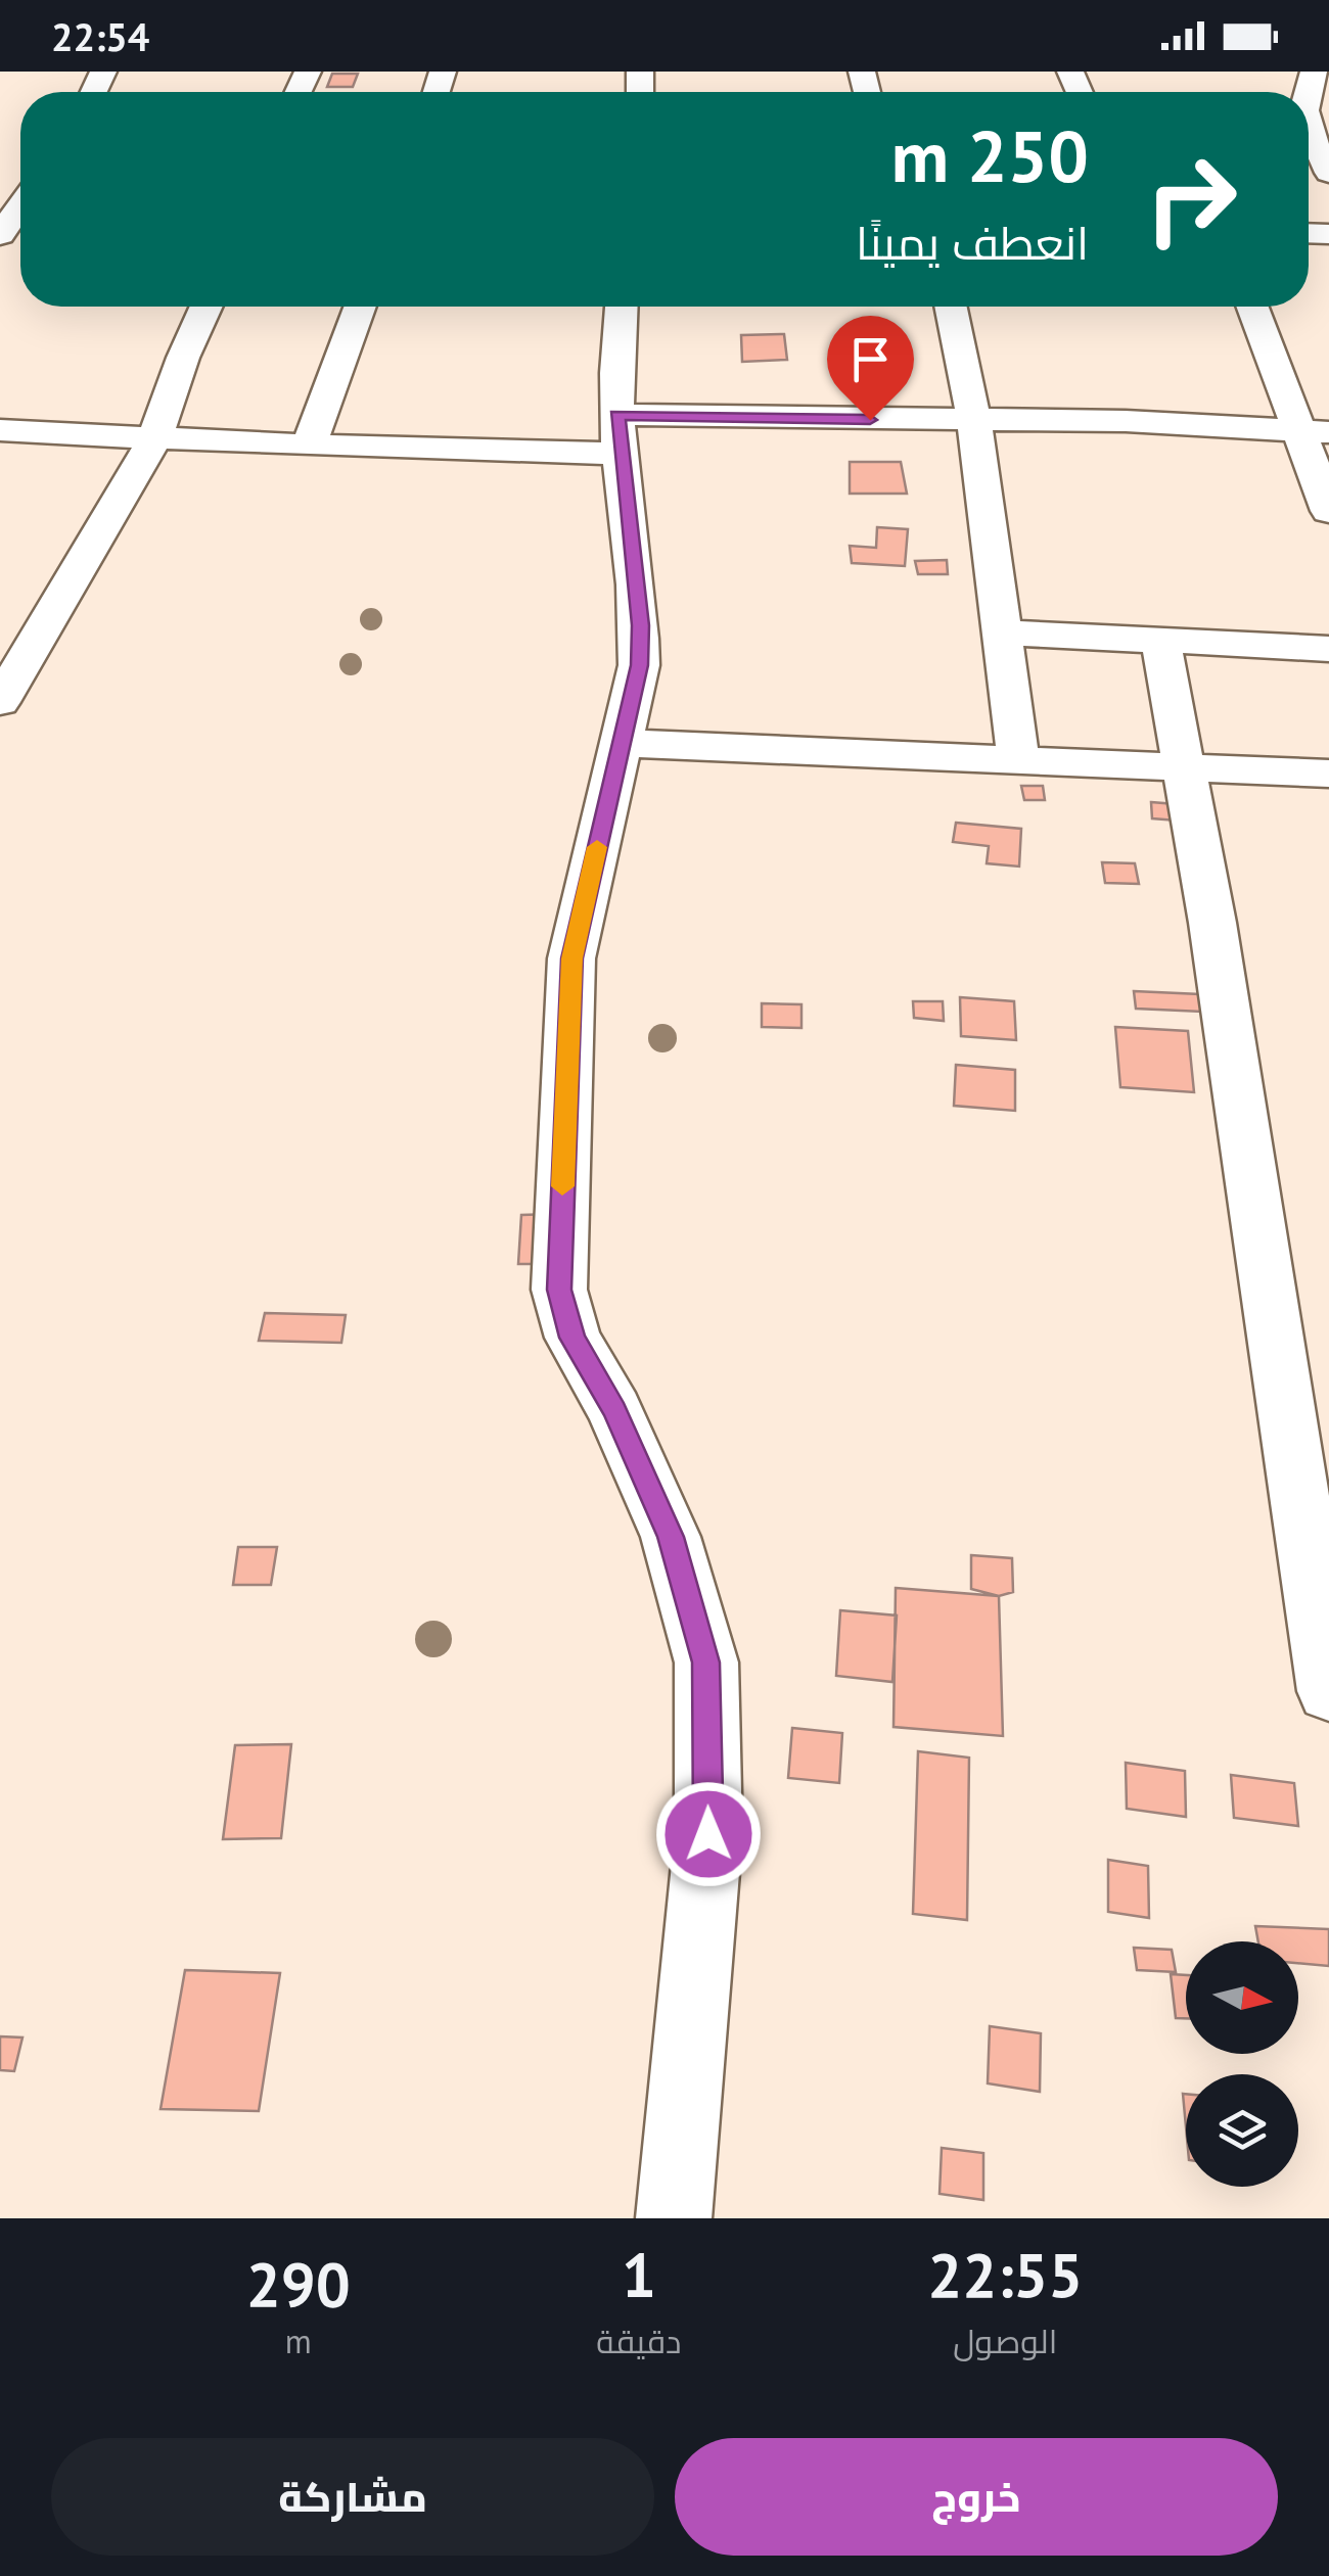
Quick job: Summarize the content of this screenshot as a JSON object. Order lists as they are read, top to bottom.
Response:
{
  "north": "right",
  "page": {
    "status": "22:54",
    "turn": ["250 m", "انعطف يمينًا"],
    "eta": [
      "22:55",
      "الوصول",
      "1",
      "دقيقة",
      "290",
      "m"
    ],
    "buttons": ["خروج", "مشاركة"]
  }
}
